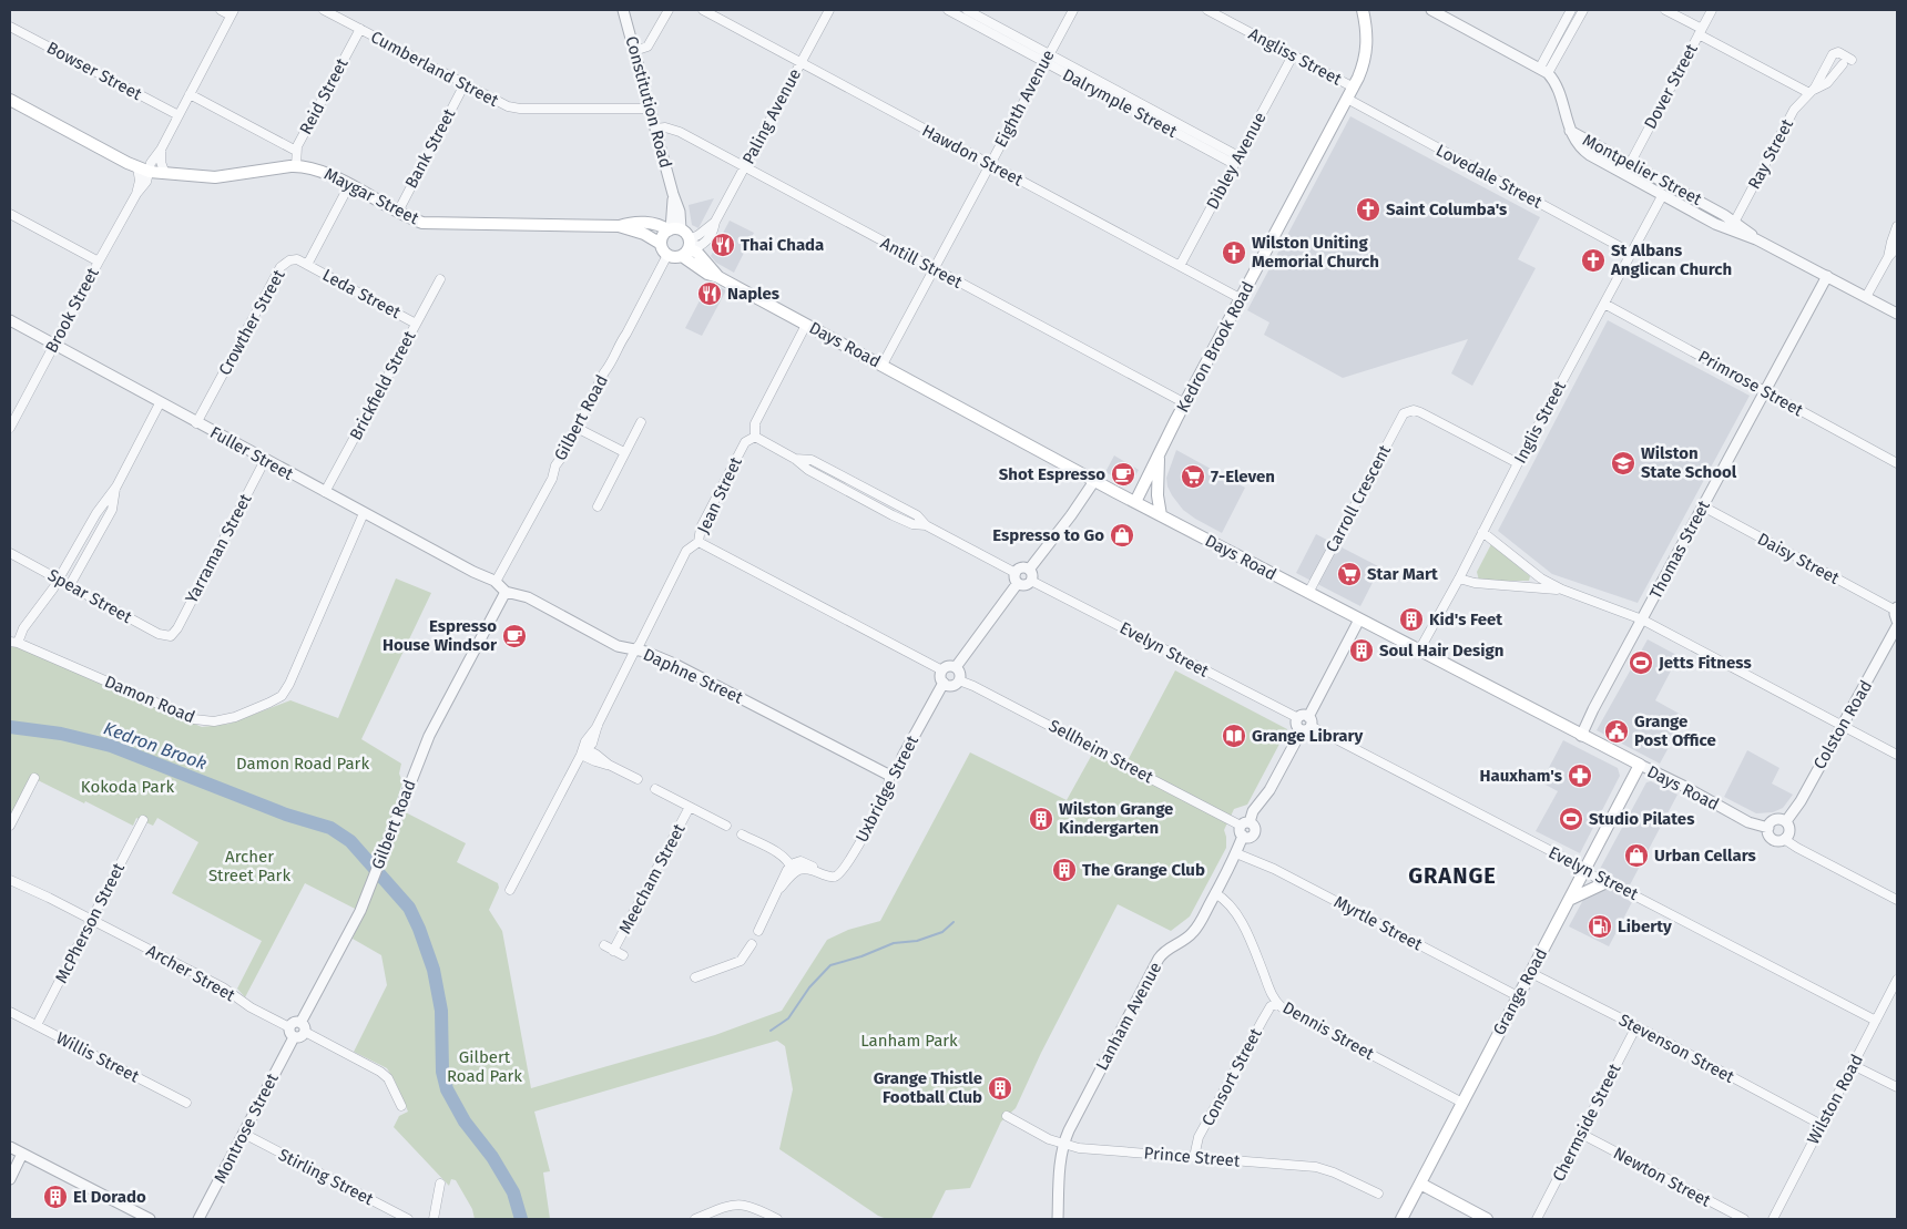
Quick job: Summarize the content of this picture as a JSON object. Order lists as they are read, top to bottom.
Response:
{
  "streets": {
    "main road": [
      "Maygar Street",
      "Days Road",
      "Kedron Brook Road",
      "Grange Road"
    ],
    "street": [
      "Angliss Street",
      "Cumberland Street",
      "Bowser Street",
      "Dover Street",
      "Reid Street",
      "Eighth Avenue",
      "Constitution Road",
      "Dalrymple Street",
      "Paling Avenue",
      "Bank Street",
      "Ray Street",
      "Hawdon Street",
      "Dibley Avenue",
      "Montpelier Street",
      "Lovedale Street",
      "Antill Street",
      "Leda Street",
      "Brook Street",
      "Crowther Street",
      "Primrose Street",
      "Brickfield Street",
      "Gilbert Road",
      "Inglis Street",
      "Fuller Street",
      "Jean Street",
      "Carroll Crescent",
      "Yarraman Street",
      "Thomas Street",
      "Daisy Street",
      "Spear Street",
      "Evelyn Street",
      "Daphne Street",
      "Damon Road",
      "Colston Road",
      "Sellheim Street",
      "Uxbridge Street",
      "Meecham Street",
      "McPherson Street",
      "Myrtle Street",
      "Archer Street",
      "Lanham Avenue",
      "Dennis Street",
      "Stevenson Street",
      "Willis Street",
      "Consort Street",
      "Wilston Road",
      "Chermside Street",
      "Montrose Street",
      "Prince Street",
      "Stirling Street",
      "Newton Street"
    ]
  },
  "crossings": [
    ["Angliss Street", "Dibley Avenue"],
    ["Angliss Street", "Kedron Brook Road"],
    ["Cumberland Street", "Reid Street"],
    ["Cumberland Street", "Constitution Road"],
    ["Cumberland Street", "Bank Street"],
    ["Bowser Street", "Brook Street"],
    ["Dover Street", "Montpelier Street"],
    ["Reid Street", "Maygar Street"],
    ["Eighth Avenue", "Dalrymple Street"],
    ["Eighth Avenue", "Hawdon Street"],
    ["Eighth Avenue", "Antill Street"],
    ["Eighth Avenue", "Days Road"],
    ["Constitution Road", "Paling Avenue"],
    ["Constitution Road", "Maygar Street"],
    ["Constitution Road", "Antill Street"],
    ["Constitution Road", "Days Road"],
    ["Constitution Road", "Gilbert Road"],
    ["Dalrymple Street", "Dibley Avenue"],
    ["Paling Avenue", "Hawdon Street"],
    ["Paling Avenue", "Maygar Street"],
    ["Paling Avenue", "Antill Street"],
    ["Paling Avenue", "Days Road"],
    ["Paling Avenue", "Gilbert Road"],
    ["Bank Street", "Maygar Street"],
    ["Ray Street", "Montpelier Street"],
    ["Hawdon Street", "Dibley Avenue"],
    ["Hawdon Street", "Kedron Brook Road"],
    ["Montpelier Street", "Inglis Street"],
    ["Montpelier Street", "Thomas Street"],
    ["Lovedale Street", "Kedron Brook Road"],
    ["Lovedale Street", "Inglis Street"],
    ["Maygar Street", "Brook Street"],
    ["Maygar Street", "Crowther Street"],
    ["Maygar Street", "Days Road"],
    ["Maygar Street", "Gilbert Road"],
    ["Antill Street", "Kedron Brook Road"],
    ["Leda Street", "Crowther Street"],
    ["Leda Street", "Brickfield Street"],
    ["Brook Street", "Fuller Street"],
    ["Crowther Street", "Fuller Street"],
    ["Days Road", "Kedron Brook Road"],
    ["Days Road", "Gilbert Road"],
    ["Days Road", "Inglis Street"],
    ["Days Road", "Jean Street"],
    ["Days Road", "Carroll Crescent"],
    ["Days Road", "Thomas Street"],
    ["Days Road", "Colston Road"],
    ["Days Road", "Grange Road"],
    ["Days Road", "Lanham Avenue"],
    ["Primrose Street", "Inglis Street"],
    ["Primrose Street", "Thomas Street"],
    ["Brickfield Street", "Fuller Street"],
    ["Gilbert Road", "Fuller Street"],
    ["Gilbert Road", "Daphne Street"],
    ["Inglis Street", "Carroll Crescent"],
    ["Fuller Street", "Yarraman Street"],
    ["Fuller Street", "Daphne Street"],
    ["Fuller Street", "Damon Road"],
    ["Jean Street", "Daphne Street"],
    ["Yarraman Street", "Spear Street"],
    ["Thomas Street", "Daisy Street"],
    ["Evelyn Street", "Grange Road"],
    ["Evelyn Street", "Lanham Avenue"],
    ["Evelyn Street", "Wilston Road"],
    ["Daphne Street", "Uxbridge Street"],
    ["Sellheim Street", "Uxbridge Street"],
    ["Sellheim Street", "Lanham Avenue"],
    ["McPherson Street", "Archer Street"],
    ["McPherson Street", "Willis Street"],
    ["Myrtle Street", "Grange Road"],
    ["Myrtle Street", "Lanham Avenue"],
    ["Archer Street", "Montrose Street"],
    ["Grange Road", "Dennis Street"],
    ["Grange Road", "Stevenson Street"],
    ["Lanham Avenue", "Dennis Street"],
    ["Lanham Avenue", "Prince Street"],
    ["Dennis Street", "Consort Street"],
    ["Stevenson Street", "Wilston Road"],
    ["Stevenson Street", "Chermside Street"],
    ["Consort Street", "Prince Street"],
    ["Chermside Street", "Newton Street"],
    ["Montrose Street", "Stirling Street"]
  ],
  "districts": ["GRANGE"],
  "water": ["Kedron Brook"],
  "parks": [
    "Damon Road Park",
    "Kokoda Park",
    "Archer Street Park",
    "Lanham Park",
    "Gilbert Road Park"
  ],
  "places": {
    "church": ["Saint Columba's", "Wilston Uniting Memorial Church", "St Albans Anglican Church"],
    "restaurant": ["Thai Chada", "Naples"],
    "school or university": ["Wilston State School"],
    "cafe": ["Shot Espresso", "Espresso House Windsor"],
    "supermarket": ["7-Eleven", "Star Mart"],
    "shop": ["Espresso to Go", "Urban Cellars"],
    "building": [
      "Kid's Feet",
      "Soul Hair Design",
      "Wilston Grange Kindergarten",
      "The Grange Club",
      "Grange Thistle Football Club",
      "El Dorado"
    ],
    "sports": ["Jetts Fitness", "Studio Pilates"],
    "public building": ["Grange Post Office"],
    "library": ["Grange Library"],
    "pharmacy": ["Hauxham's"],
    "fuel station": ["Liberty"]
  }
}
